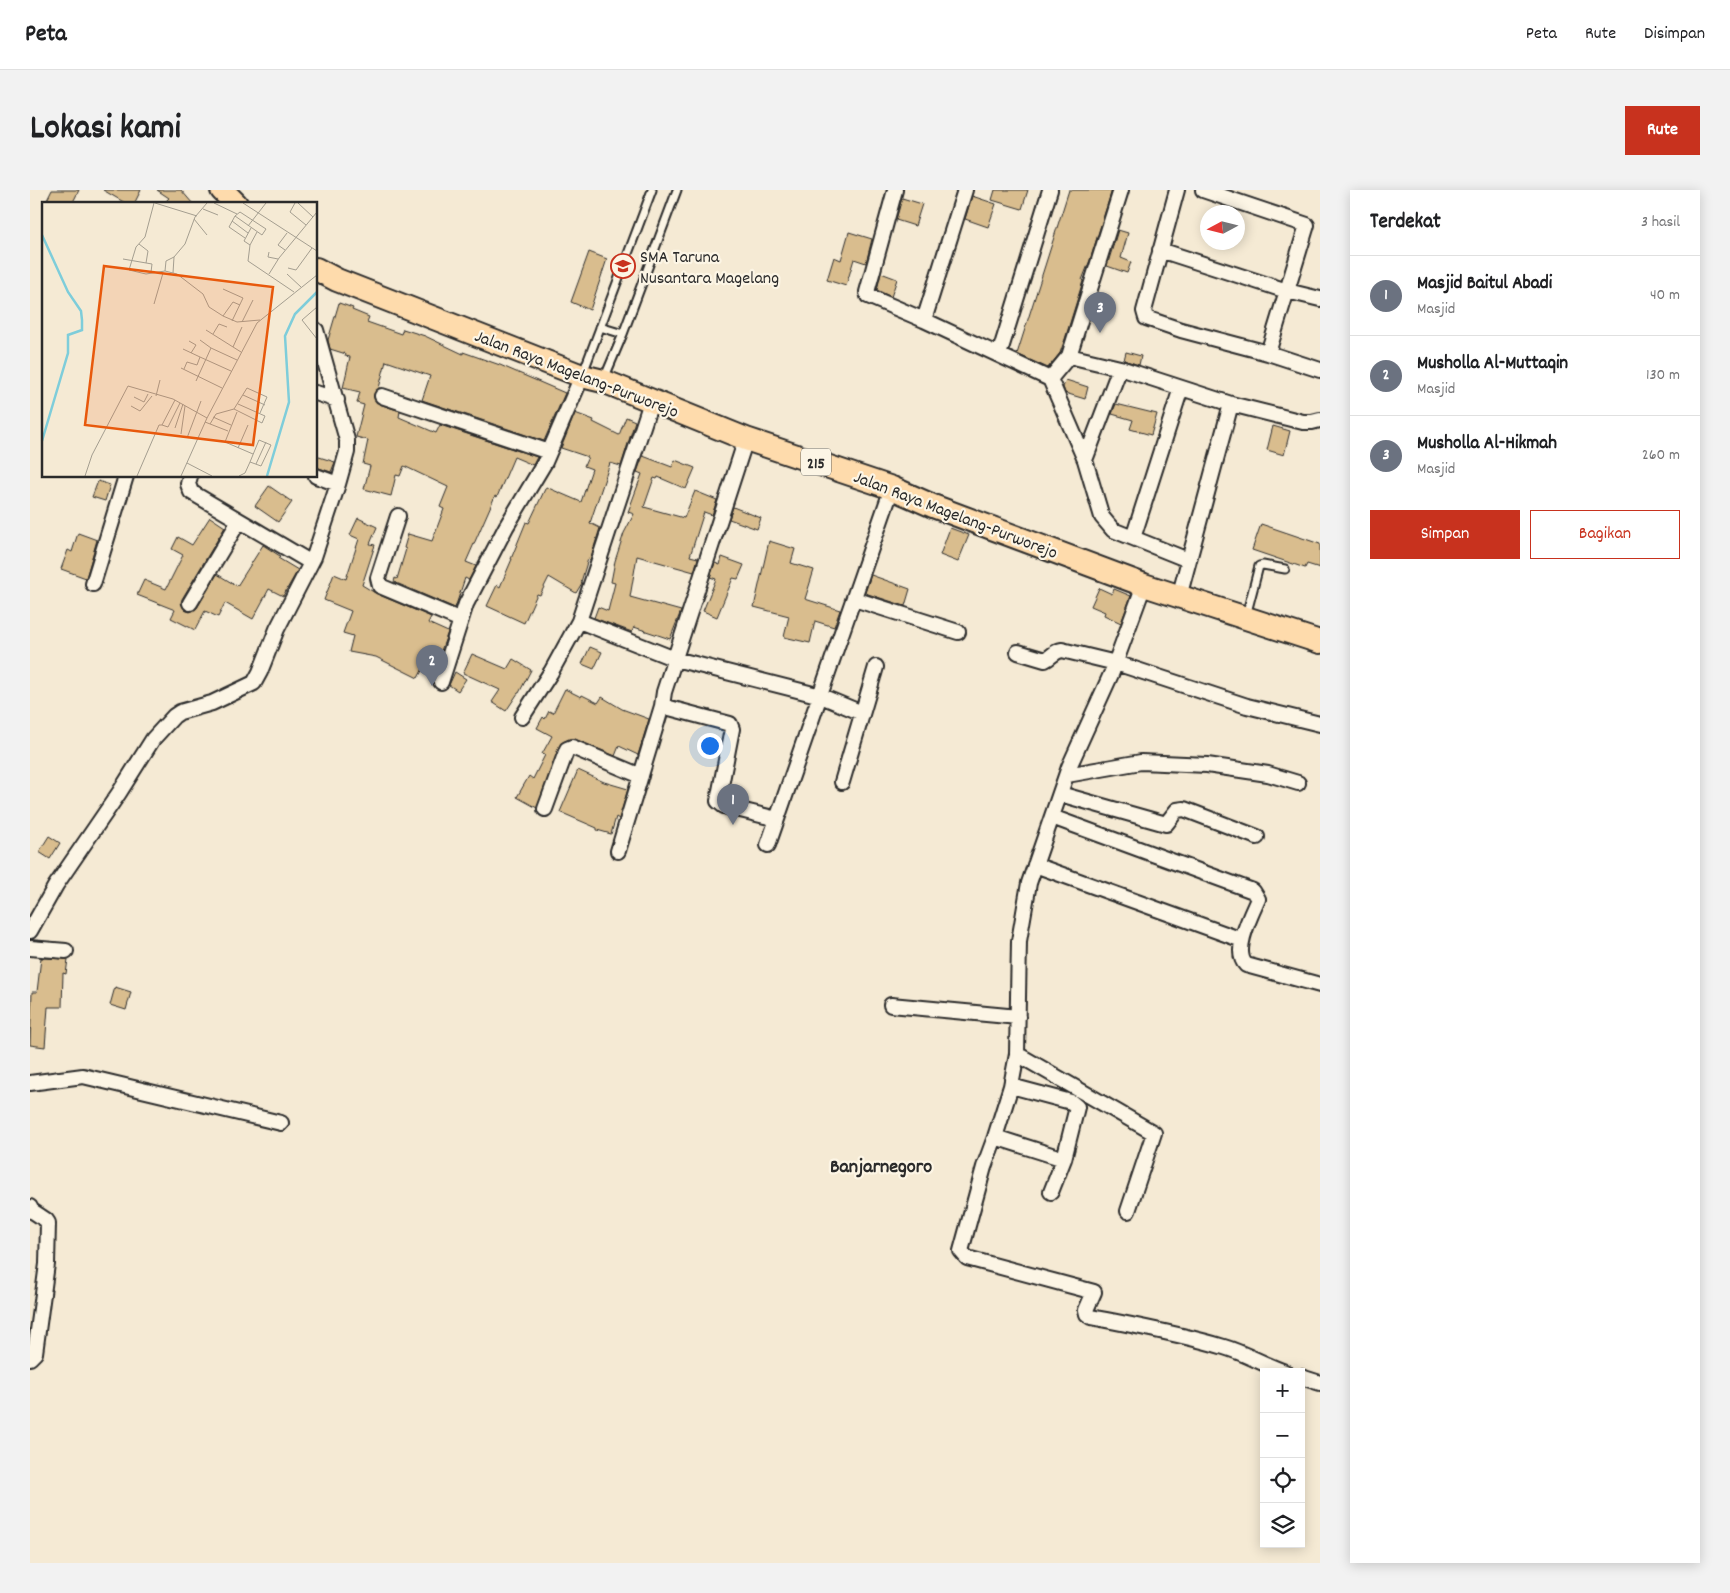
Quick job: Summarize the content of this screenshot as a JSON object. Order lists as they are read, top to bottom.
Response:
{
  "streets": {
    "main road": ["Jalan Raya Magelang-Purworejo", "215"]
  },
  "districts": ["Banjarnegoro"],
  "places": {
    "school or university": ["SMA Taruna Nusantara Magelang"]
  },
  "north": "left",
  "page": {
    "header": "Peta",
    "nav": ["Peta", "Rute", "Disimpan"],
    "title": "Lokasi kami",
    "buttons": [
      "Rute",
      ["Simpan", "Bagikan"]
    ],
    "heading": ["Terdekat", "3 hasil"],
    "list": [
      {
        "mark": "1",
        "name": "Masjid Baitul Abadi",
        "note": "Masjid",
        "value": "40 m"
      },
      {
        "mark": "2",
        "name": "Musholla Al-Muttaqin",
        "note": "Masjid",
        "value": "130 m"
      },
      {
        "mark": "3",
        "name": "Musholla Al-Hikmah",
        "note": "Masjid",
        "value": "260 m"
      }
    ],
    "pins": ["3", "2", "1"],
    "map_buttons": ["+", "−"]
  }
}
